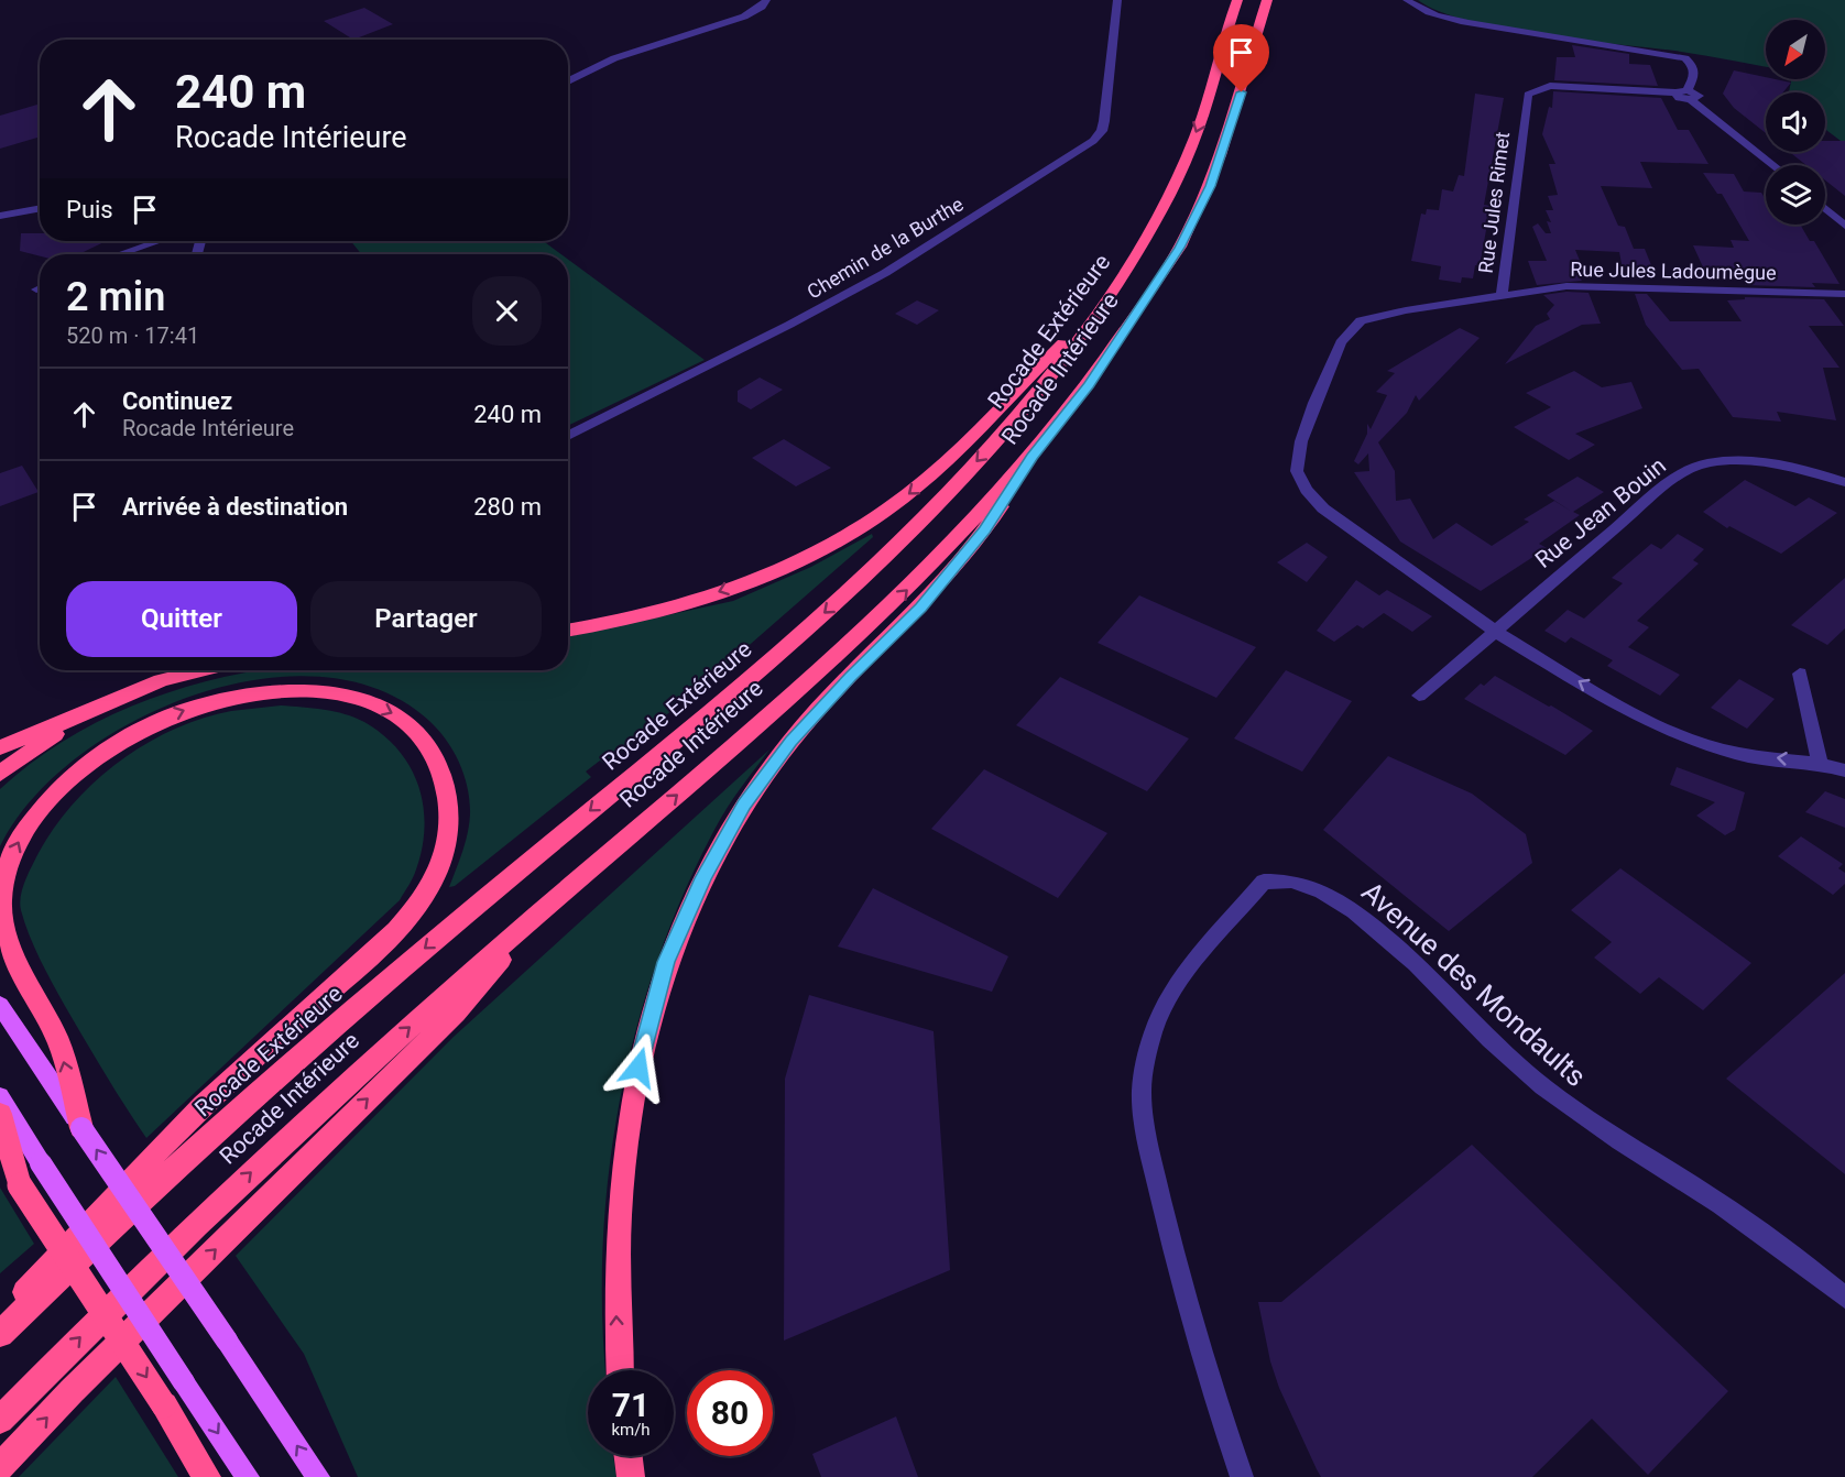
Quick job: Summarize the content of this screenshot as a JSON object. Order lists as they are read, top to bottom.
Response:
{
  "streets": {
    "highway": ["Rocade Extérieure", "Rocade Intérieure"],
    "street": [
      "Rue Jules Rimet",
      "Chemin de la Burthe",
      "Rue Jules Ladoumègue",
      "Rue Jean Bouin",
      "Avenue des Mondaults"
    ]
  },
  "crossings": [
    ["Rue Jules Rimet", "Rue Jules Ladoumègue"],
    ["Rue Jules Rimet", "Rue Jean Bouin"]
  ],
  "north": "bottom left",
  "page": {
    "turn": ["240 m", "Rocade Intérieure"],
    "then": "Puis",
    "heading": ["2 min", "520 m · 17:41"],
    "list": [
      {
        "name": "Continuez",
        "note": "Rocade Intérieure",
        "value": "240 m"
      },
      {
        "name": "Arrivée à destination",
        "value": "280 m"
      }
    ],
    "buttons": ["Quitter", "Partager"],
    "speed": "71 km/h",
    "limit": "80"
  }
}
